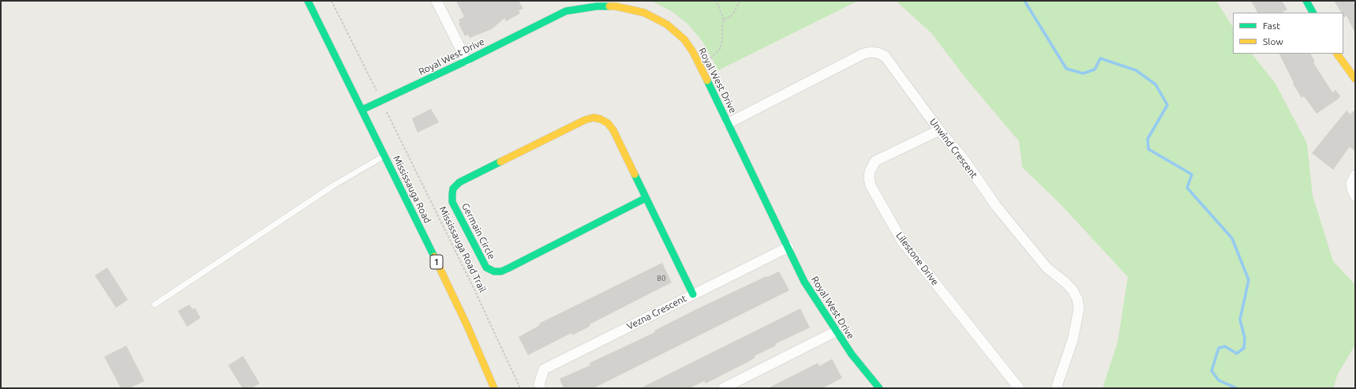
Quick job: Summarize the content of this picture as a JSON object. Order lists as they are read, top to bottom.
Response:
{
  "streets": {
    "street": [
      "Royal West Drive",
      "Unwind Crescent",
      "Mississauga Road",
      "Germain Circle",
      "Lilestone Drive",
      "1",
      "Vezna Crescent"
    ],
    "path": ["Mississauga Road Trail"]
  },
  "crossings": [
    ["Royal West Drive", "Unwind Crescent"],
    ["Royal West Drive", "Mississauga Road"],
    ["Royal West Drive", "Vezna Crescent"],
    ["Unwind Crescent", "Lilestone Drive"],
    ["Germain Circle", "Vezna Crescent"]
  ],
  "house_numbers": ["80"],
  "legend": ["Fast", "Slow"]
}
